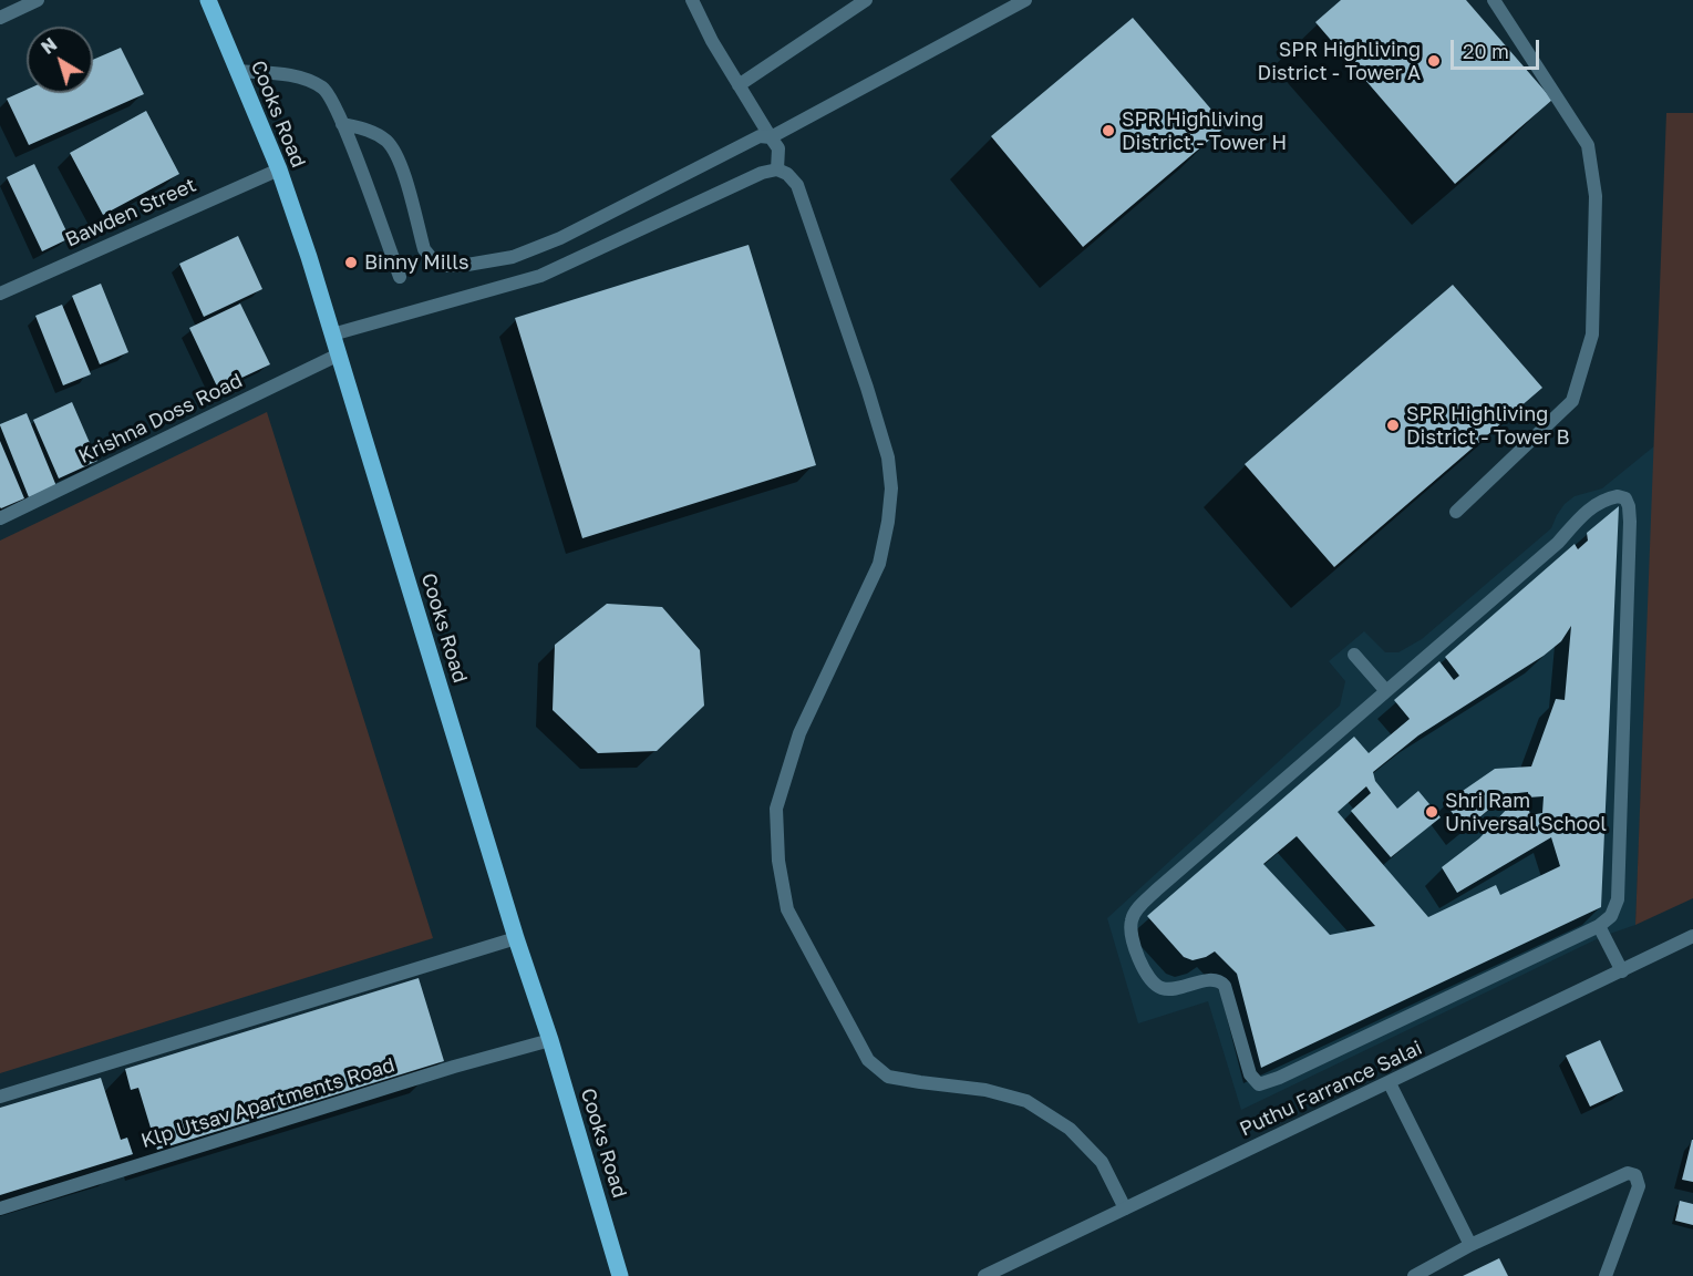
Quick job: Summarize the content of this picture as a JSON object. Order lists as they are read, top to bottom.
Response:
{
  "streets": {
    "main road": ["Cooks Road"],
    "street": [
      "Bawden Street",
      "Krishna Doss Road",
      "Puthu Farrance Salai",
      "Klp Utsav Apartments Road"
    ]
  },
  "crossings": [
    ["Cooks Road", "Bawden Street"],
    ["Cooks Road", "Krishna Doss Road"],
    ["Cooks Road", "Klp Utsav Apartments Road"]
  ],
  "places": [
    "SPR Highliving District - Tower A",
    "SPR Highliving District - Tower H",
    "Binny Mills",
    "SPR Highliving District - Tower B",
    "Shri Ram Universal School"
  ],
  "scale_bar": "20 m",
  "north": "top left"
}
